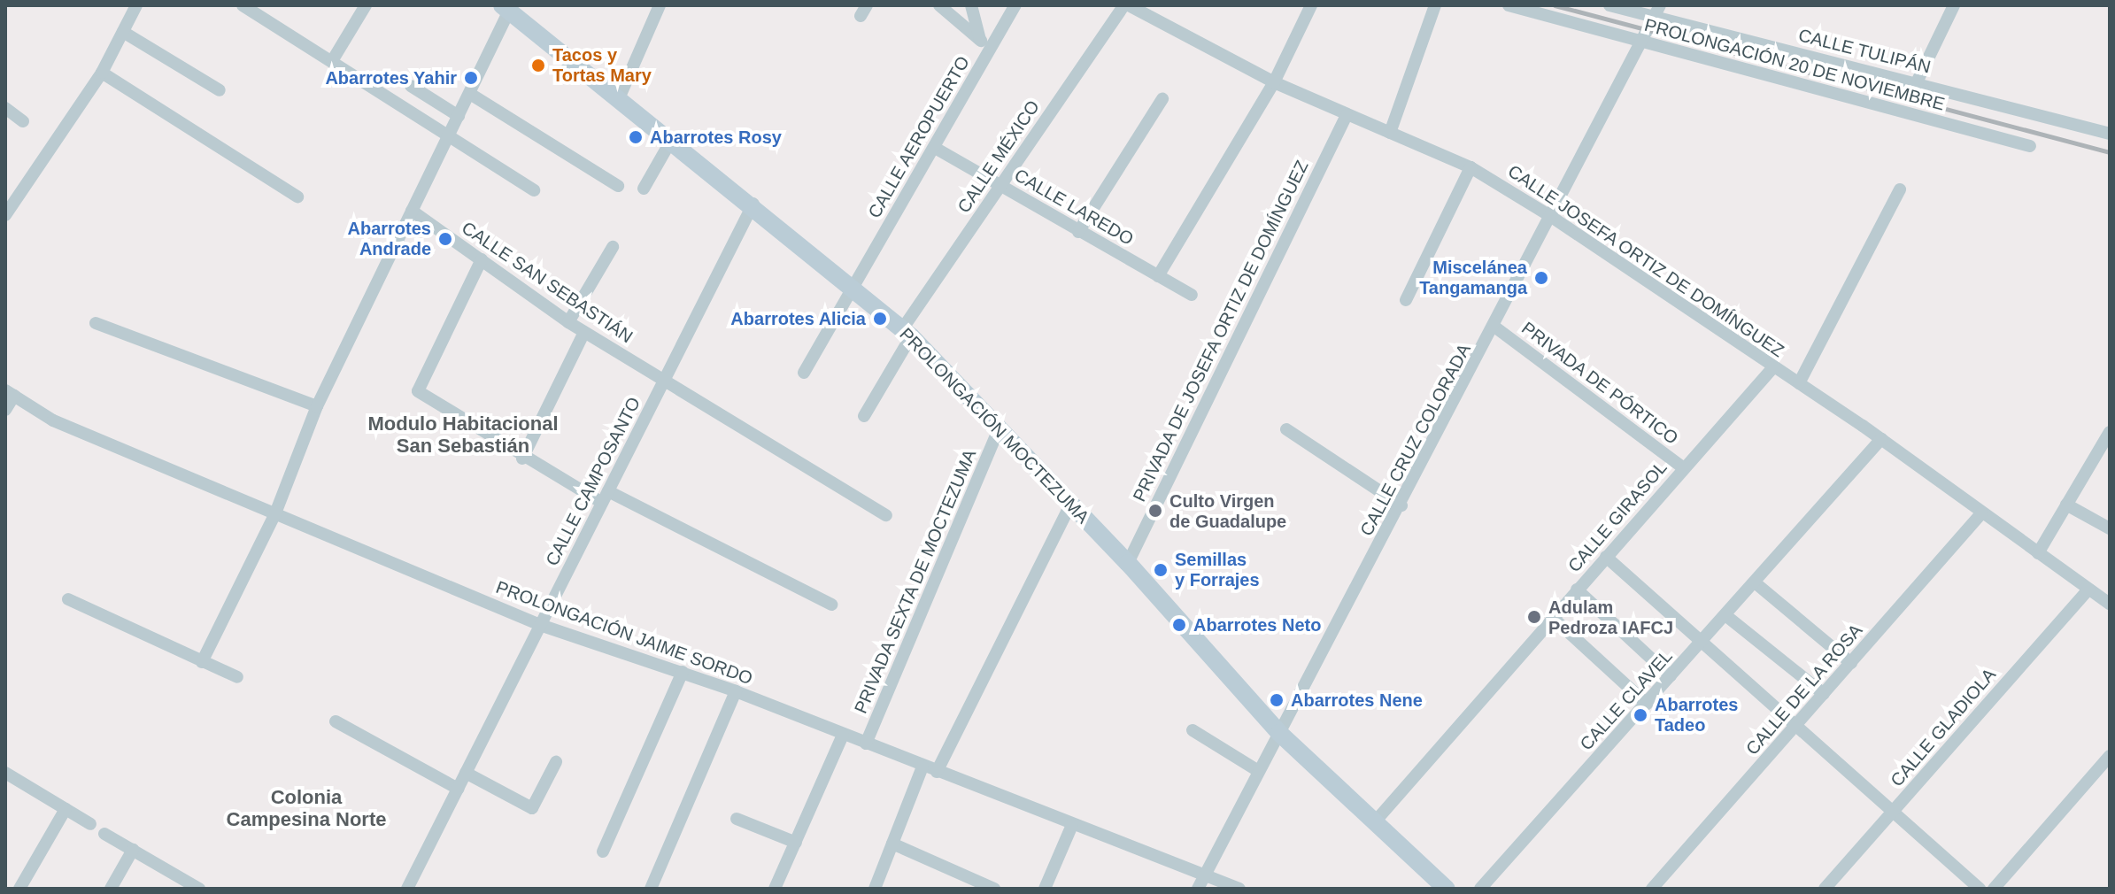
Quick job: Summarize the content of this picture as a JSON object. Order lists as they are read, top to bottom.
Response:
{
  "streets": {
    "main road": ["PROLONGACIÓN MOCTEZUMA"],
    "street": [
      "CALLE TULIPÁN",
      "PROLONGACIÓN 20 DE NOVIEMBRE",
      "CALLE AEROPUERTO",
      "CALLE MÉXICO",
      "CALLE LAREDO",
      "CALLE JOSEFA ORTIZ DE DOMÍNGUEZ",
      "CALLE SAN SEBASTIÁN",
      "PRIVADA DE JOSEFA ORTIZ DE DOMÍNGUEZ",
      "PRIVADA DE PÓRTICO",
      "CALLE CRUZ COLORADA",
      "CALLE CAMPOSANTO",
      "CALLE GIRASOL",
      "PRIVADA SEXTA DE MOCTEZUMA",
      "PROLONGACIÓN JAIME SORDO",
      "CALLE DE LA ROSA",
      "CALLE CLAVEL",
      "CALLE GLADIOLA"
    ]
  },
  "crossings": [
    ["CALLE TULIPÁN", "CALLE CRUZ COLORADA"],
    ["PROLONGACIÓN 20 DE NOVIEMBRE", "CALLE CRUZ COLORADA"],
    ["CALLE AEROPUERTO", "CALLE LAREDO"],
    ["CALLE AEROPUERTO", "PROLONGACIÓN MOCTEZUMA"],
    ["CALLE MÉXICO", "CALLE LAREDO"],
    ["CALLE MÉXICO", "CALLE JOSEFA ORTIZ DE DOMÍNGUEZ"],
    ["CALLE MÉXICO", "PROLONGACIÓN MOCTEZUMA"],
    ["CALLE JOSEFA ORTIZ DE DOMÍNGUEZ", "PRIVADA DE JOSEFA ORTIZ DE DOMÍNGUEZ"],
    ["CALLE JOSEFA ORTIZ DE DOMÍNGUEZ", "CALLE CRUZ COLORADA"],
    ["CALLE JOSEFA ORTIZ DE DOMÍNGUEZ", "CALLE GIRASOL"],
    ["CALLE JOSEFA ORTIZ DE DOMÍNGUEZ", "CALLE DE LA ROSA"],
    ["CALLE JOSEFA ORTIZ DE DOMÍNGUEZ", "CALLE CLAVEL"],
    ["CALLE JOSEFA ORTIZ DE DOMÍNGUEZ", "CALLE GLADIOLA"],
    ["CALLE SAN SEBASTIÁN", "CALLE CAMPOSANTO"],
    ["PRIVADA DE JOSEFA ORTIZ DE DOMÍNGUEZ", "PROLONGACIÓN MOCTEZUMA"],
    ["PRIVADA DE PÓRTICO", "CALLE CRUZ COLORADA"],
    ["PRIVADA DE PÓRTICO", "CALLE GIRASOL"],
    ["PROLONGACIÓN MOCTEZUMA", "CALLE CRUZ COLORADA"],
    ["PROLONGACIÓN MOCTEZUMA", "CALLE CAMPOSANTO"],
    ["PROLONGACIÓN MOCTEZUMA", "CALLE GIRASOL"],
    ["PROLONGACIÓN MOCTEZUMA", "PRIVADA SEXTA DE MOCTEZUMA"],
    ["CALLE CRUZ COLORADA", "PROLONGACIÓN JAIME SORDO"],
    ["CALLE CAMPOSANTO", "PROLONGACIÓN JAIME SORDO"],
    ["PRIVADA SEXTA DE MOCTEZUMA", "PROLONGACIÓN JAIME SORDO"]
  ],
  "districts": ["Modulo Habitacional San Sebastián", "Colonia Campesina Norte"],
  "places": [
    "Tacos y Tortas Mary",
    "Abarrotes Yahir",
    "Abarrotes Rosy",
    "Abarrotes Andrade",
    "Miscelánea Tangamanga",
    "Abarrotes Alicia",
    "Culto Virgen de Guadalupe",
    "Semillas y Forrajes",
    "Adulam Pedroza IAFCJ",
    "Abarrotes Neto",
    "Abarrotes Nene",
    "Abarrotes Tadeo"
  ]
}
